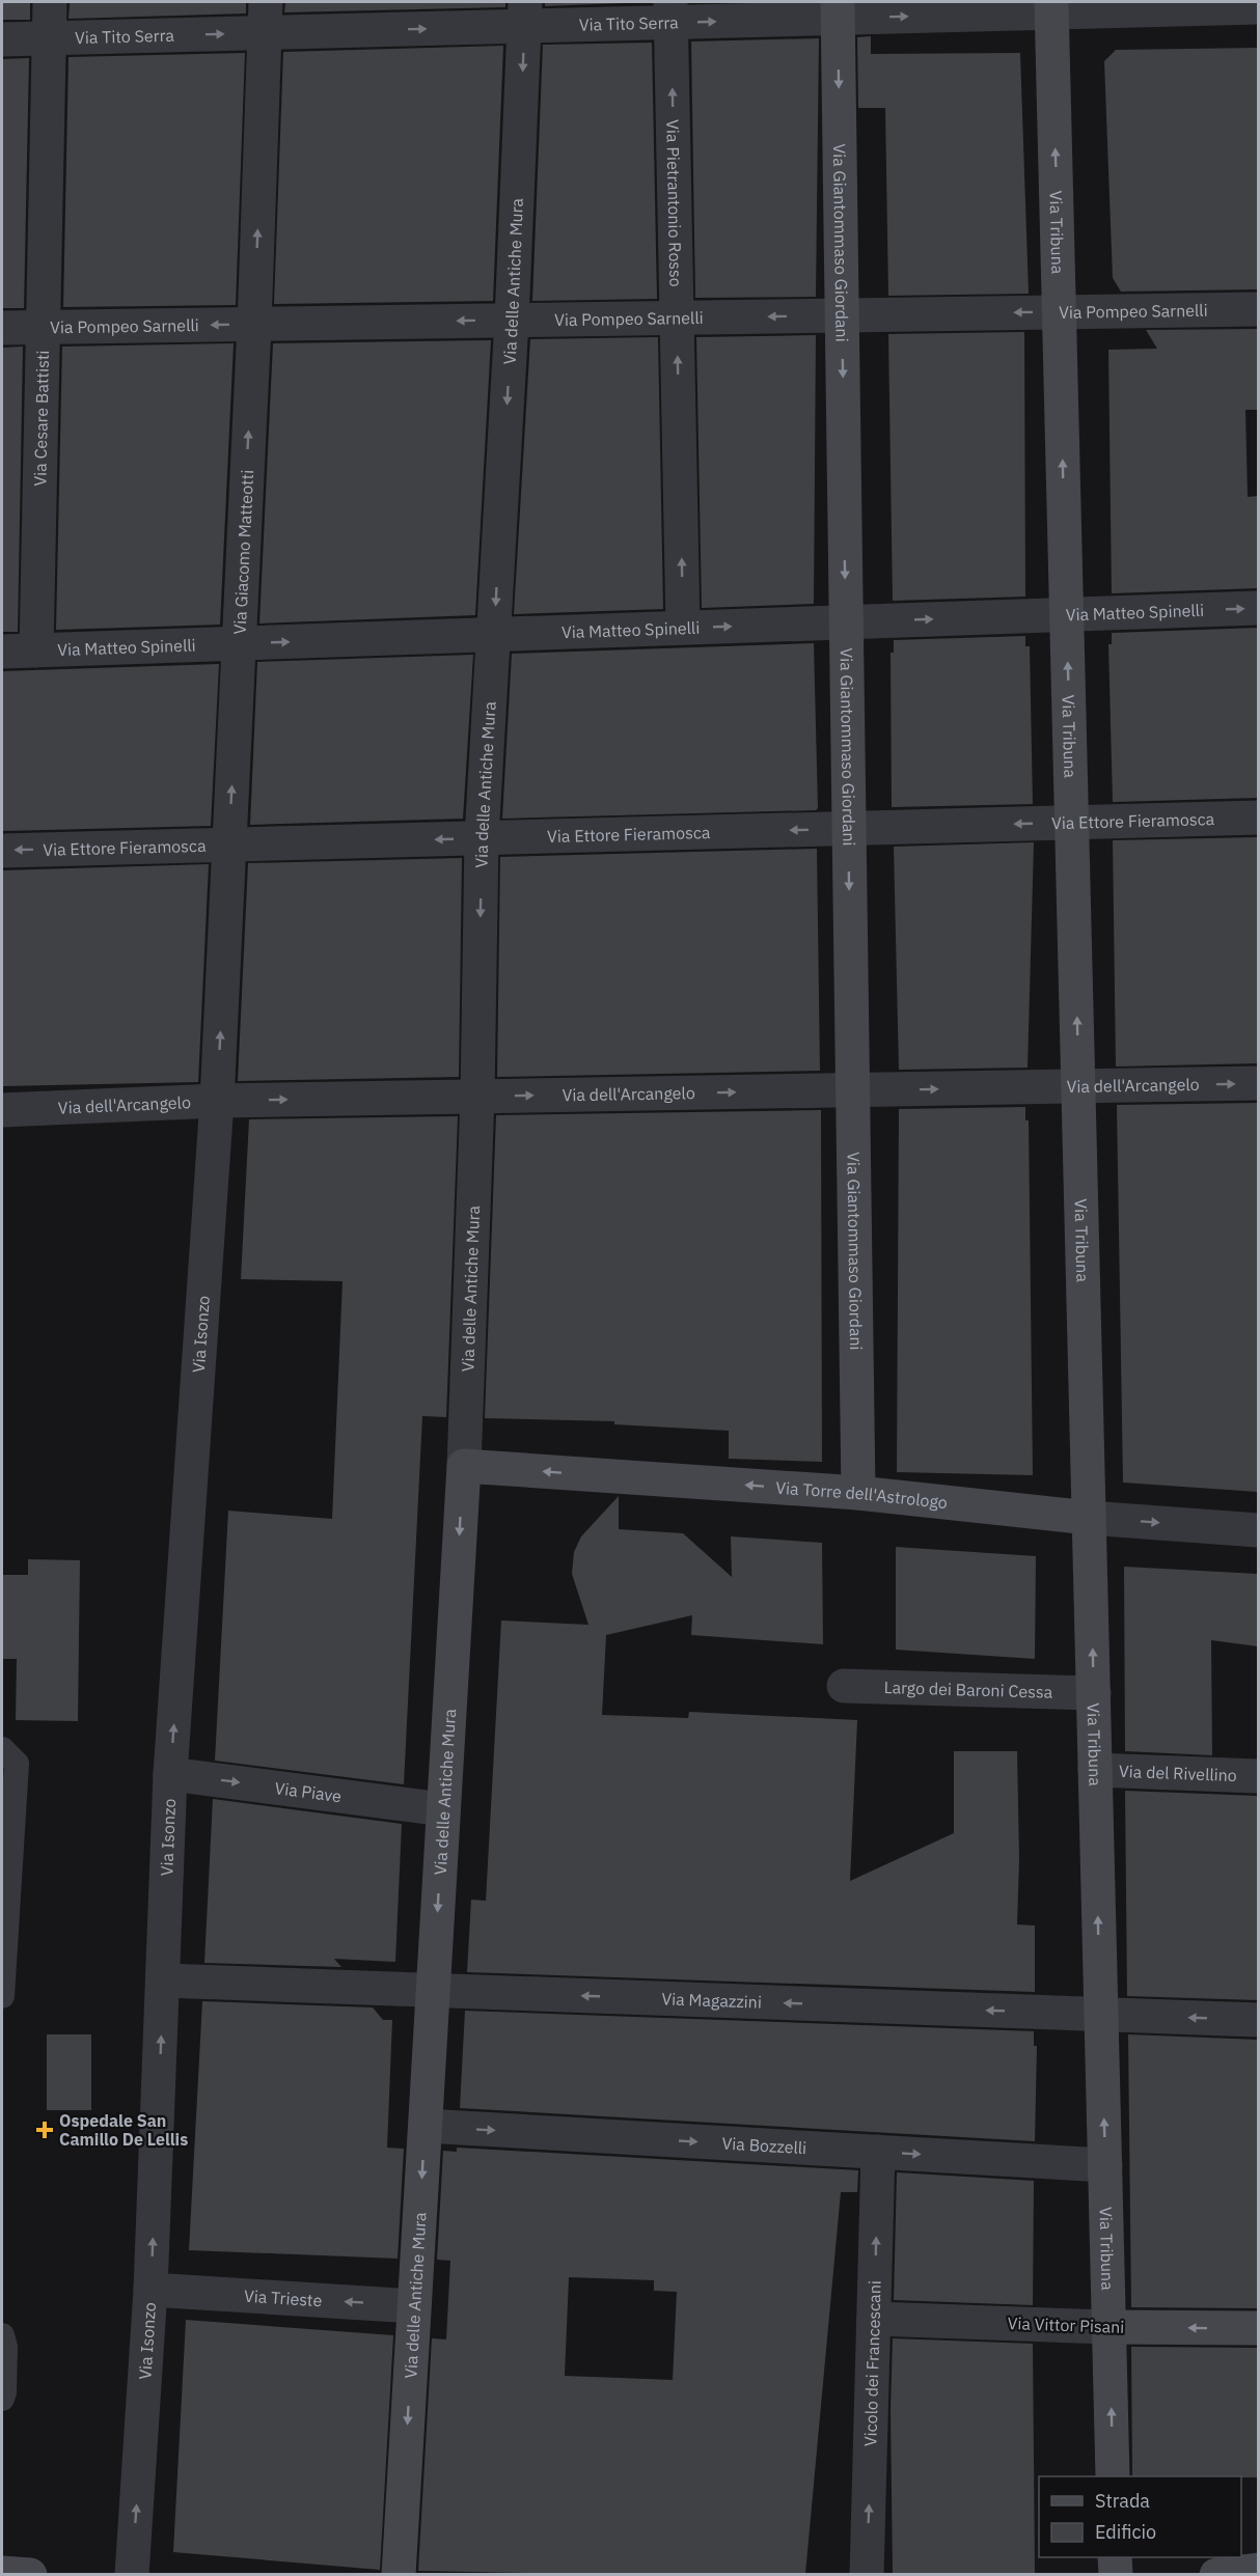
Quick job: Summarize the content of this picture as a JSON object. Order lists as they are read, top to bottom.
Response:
{
  "streets": {
    "main road": [
      "Via Tribuna",
      "Via Giantommaso Giordani",
      "Via delle Antiche Mura",
      "Via Torre dell'Astrologo",
      "Via Vittor Pisani"
    ],
    "street": [
      "Via Tito Serra",
      "Via Pietrantonio Rosso",
      "Via Pompeo Sarnelli",
      "Via Cesare Battisti",
      "Via Giacomo Matteotti",
      "Via Matteo Spinelli",
      "Via Ettore Fieramosca",
      "Via dell'Arcangelo",
      "Via Isonzo",
      "Largo dei Baroni Cessa",
      "Via del Rivellino",
      "Via Piave",
      "Via Magazzini",
      "Via Bozzelli",
      "Via Trieste",
      "Vicolo dei Francescani"
    ]
  },
  "crossings": [
    ["Via Tito Serra", "Via Pietrantonio Rosso"],
    ["Via Tito Serra", "Via Tribuna"],
    ["Via Tito Serra", "Via Giantommaso Giordani"],
    ["Via Tito Serra", "Via delle Antiche Mura"],
    ["Via Tito Serra", "Via Cesare Battisti"],
    ["Via Tito Serra", "Via Giacomo Matteotti"],
    ["Via Pietrantonio Rosso", "Via Pompeo Sarnelli"],
    ["Via Pietrantonio Rosso", "Via Matteo Spinelli"],
    ["Via Tribuna", "Via Pompeo Sarnelli"],
    ["Via Tribuna", "Via Matteo Spinelli"],
    ["Via Tribuna", "Via Ettore Fieramosca"],
    ["Via Tribuna", "Via dell'Arcangelo"],
    ["Via Tribuna", "Via Torre dell'Astrologo"],
    ["Via Tribuna", "Largo dei Baroni Cessa"],
    ["Via Tribuna", "Via del Rivellino"],
    ["Via Tribuna", "Via Magazzini"],
    ["Via Tribuna", "Via Bozzelli"],
    ["Via Tribuna", "Via Vittor Pisani"],
    ["Via Giantommaso Giordani", "Via Pompeo Sarnelli"],
    ["Via Giantommaso Giordani", "Via Matteo Spinelli"],
    ["Via Giantommaso Giordani", "Via Ettore Fieramosca"],
    ["Via Giantommaso Giordani", "Via dell'Arcangelo"],
    ["Via Giantommaso Giordani", "Via Torre dell'Astrologo"],
    ["Via delle Antiche Mura", "Via Pompeo Sarnelli"],
    ["Via delle Antiche Mura", "Via Matteo Spinelli"],
    ["Via delle Antiche Mura", "Via Ettore Fieramosca"],
    ["Via delle Antiche Mura", "Via dell'Arcangelo"],
    ["Via delle Antiche Mura", "Via Torre dell'Astrologo"],
    ["Via delle Antiche Mura", "Via Piave"],
    ["Via delle Antiche Mura", "Via Magazzini"],
    ["Via delle Antiche Mura", "Via Bozzelli"],
    ["Via delle Antiche Mura", "Via Trieste"],
    ["Via Pompeo Sarnelli", "Via Cesare Battisti"],
    ["Via Pompeo Sarnelli", "Via Giacomo Matteotti"],
    ["Via Cesare Battisti", "Via Matteo Spinelli"],
    ["Via Giacomo Matteotti", "Via Matteo Spinelli"],
    ["Via Giacomo Matteotti", "Via Ettore Fieramosca"],
    ["Via Giacomo Matteotti", "Via dell'Arcangelo"],
    ["Via Giacomo Matteotti", "Via Isonzo"],
    ["Via dell'Arcangelo", "Via Isonzo"],
    ["Via Isonzo", "Via Piave"],
    ["Via Isonzo", "Via Magazzini"],
    ["Via Isonzo", "Via Trieste"],
    ["Via Bozzelli", "Vicolo dei Francescani"],
    ["Via Vittor Pisani", "Vicolo dei Francescani"]
  ],
  "one_way": [
    "Via Tito Serra",
    "Via Pietrantonio Rosso",
    "Via Tribuna",
    "Via Giantommaso Giordani",
    "Via delle Antiche Mura",
    "Via Pompeo Sarnelli",
    "Via Giacomo Matteotti",
    "Via Matteo Spinelli",
    "Via Ettore Fieramosca",
    "Via dell'Arcangelo",
    "Via Isonzo",
    "Via Piave",
    "Via Magazzini",
    "Via Bozzelli",
    "Via Trieste",
    "Via Vittor Pisani",
    "Vicolo dei Francescani"
  ],
  "places": {
    "health": ["Ospedale San Camillo De Lellis"]
  },
  "legend": ["Strada", "Edificio"]
}
